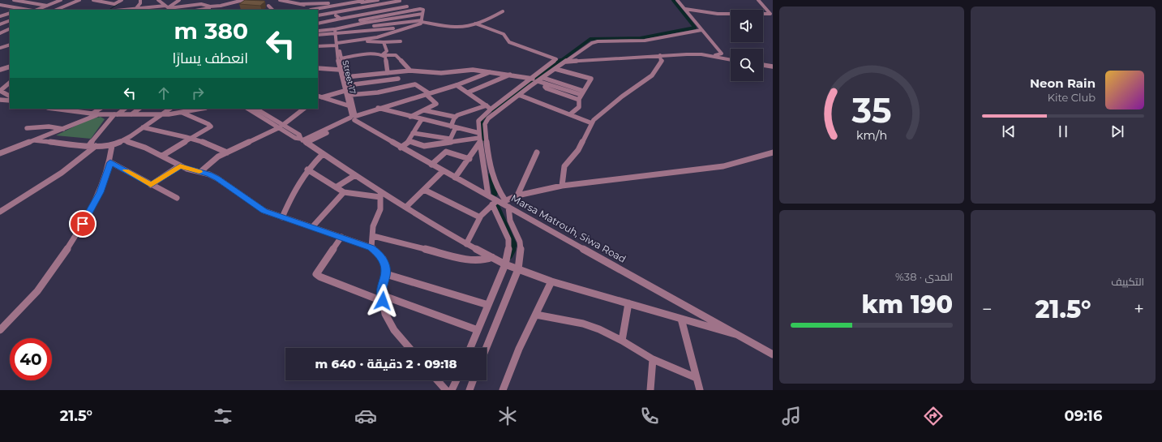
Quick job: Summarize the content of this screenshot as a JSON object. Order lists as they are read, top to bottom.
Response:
{
  "streets": {
    "street": ["Street 17", "Marsa Matrouh, Siwa Road"]
  },
  "crossings": [
    ["Street 17", "Marsa Matrouh, Siwa Road"]
  ],
  "page": {
    "turn": ["380 m", "انعطف يسارًا"],
    "song": ["Neon Rain", "Kite Club"],
    "tile": [
      "التكييف",
      ["المدى · 38%", "190 km"]
    ],
    "heat": ["−", "21.5°", "+"],
    "limit": "40",
    "trip": "09:18 · 2 دقيقة · 640 m",
    "tabs": ["09:16", "21.5°"],
    "gauge": ["35", "km/h"]
  }
}
